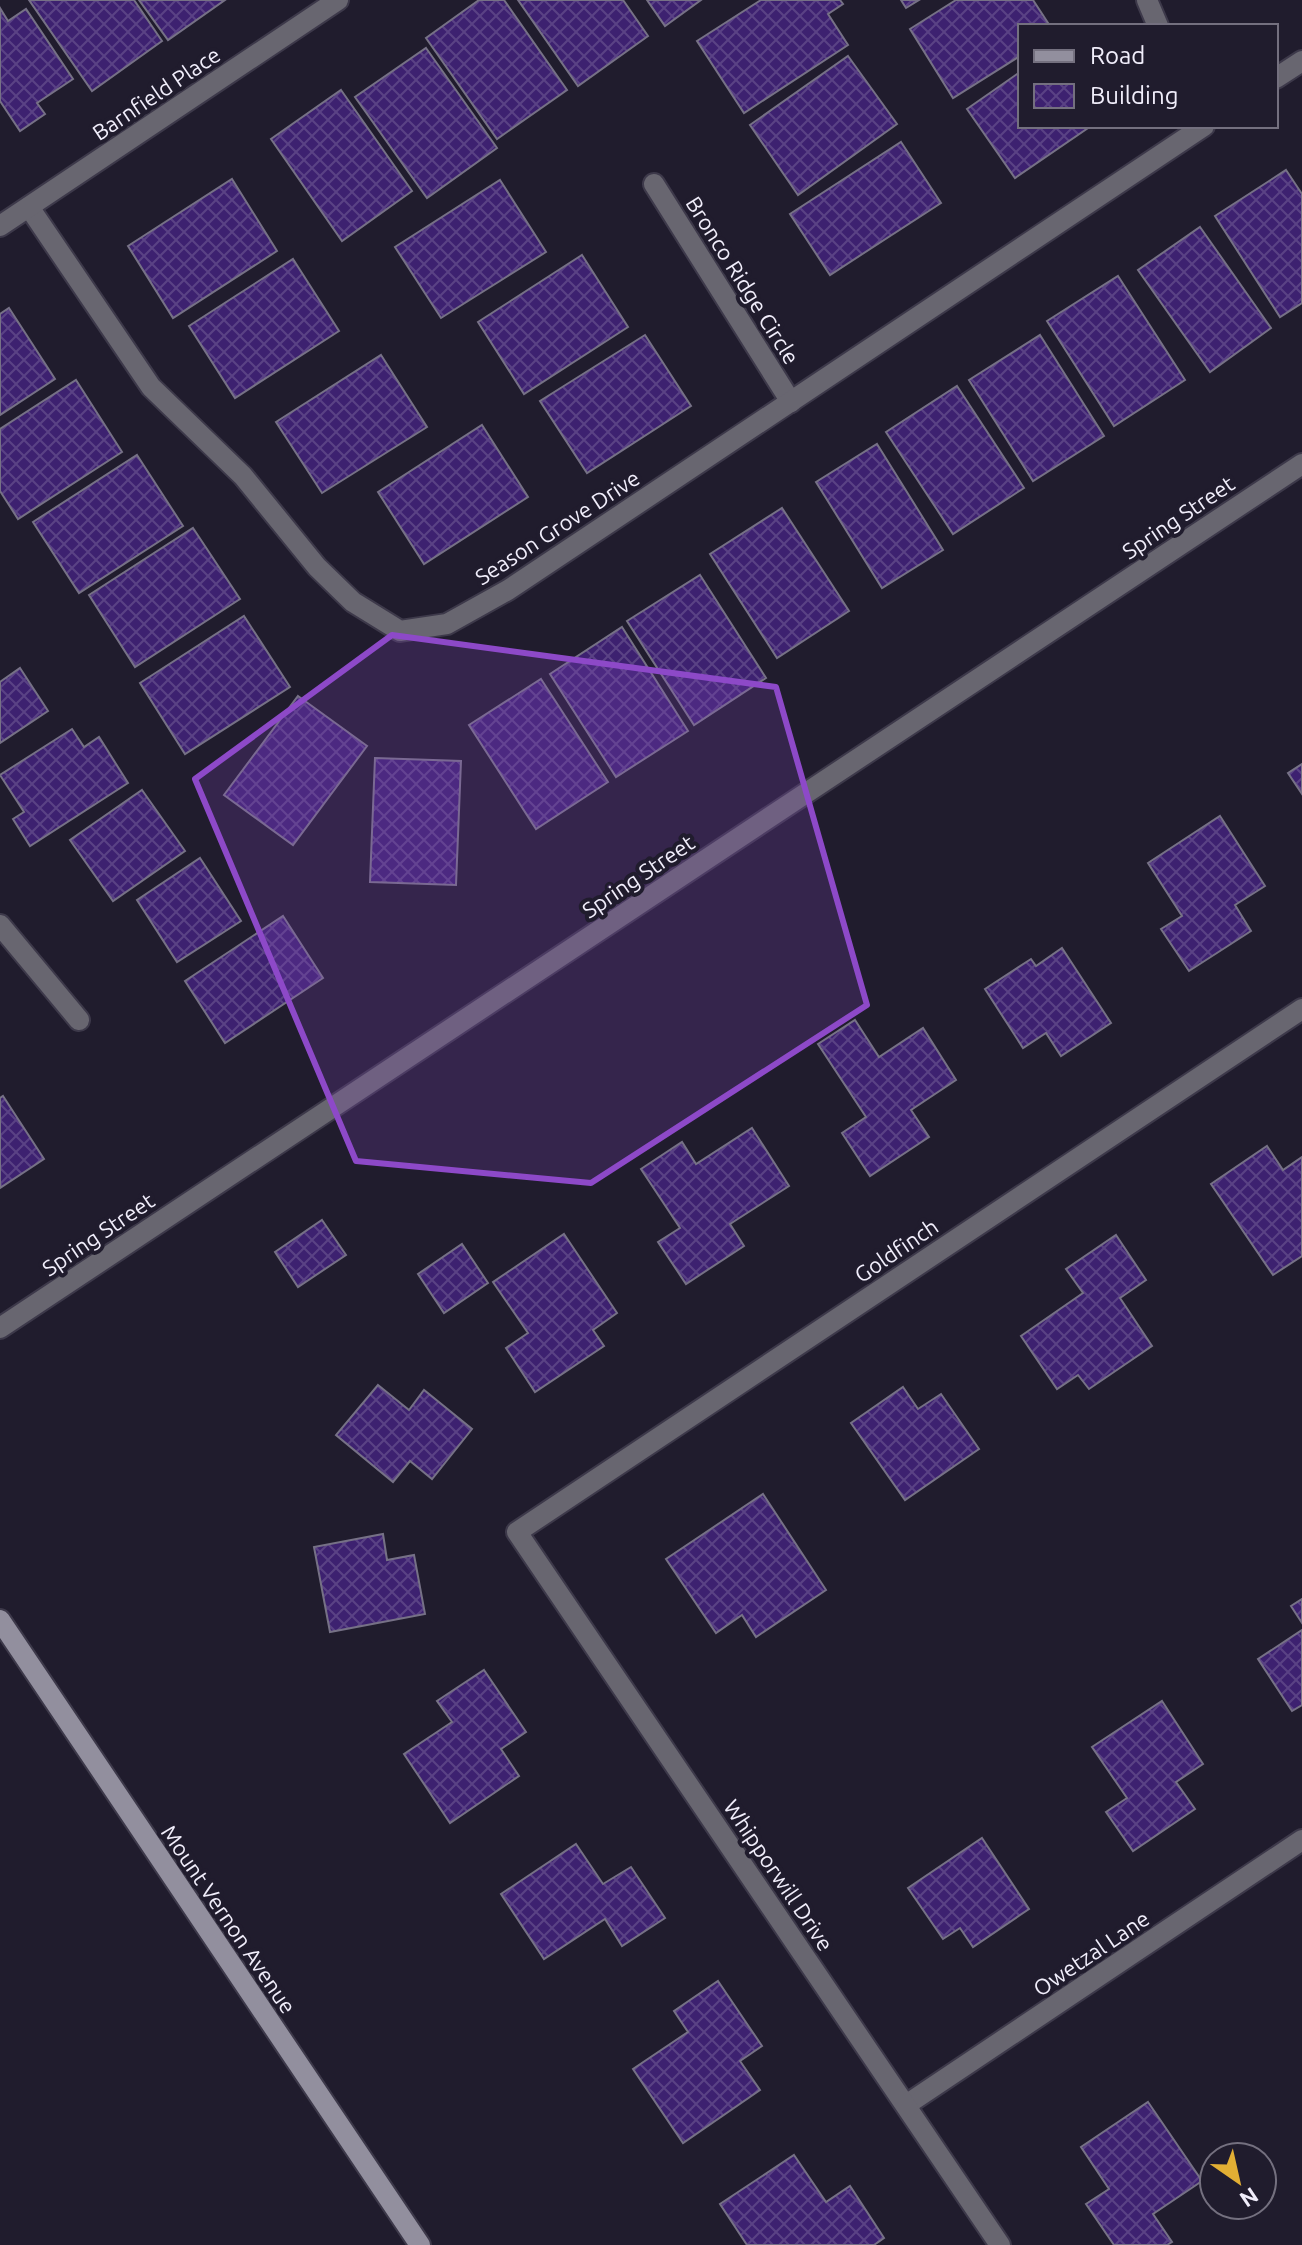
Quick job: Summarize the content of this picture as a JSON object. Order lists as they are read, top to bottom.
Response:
{
  "streets": {
    "main road": ["Mount Vernon Avenue"],
    "street": [
      "Barnfield Place",
      "Bronco Ridge Circle",
      "Spring Street",
      "Season Grove Drive",
      "Goldfinch",
      "Whipporwill Drive",
      "Owetzal Lane"
    ]
  },
  "crossings": [
    ["Barnfield Place", "Season Grove Drive"],
    ["Bronco Ridge Circle", "Season Grove Drive"],
    ["Goldfinch", "Whipporwill Drive"],
    ["Whipporwill Drive", "Owetzal Lane"]
  ],
  "legend": ["Road", "Building"],
  "north": "bottom right"
}
